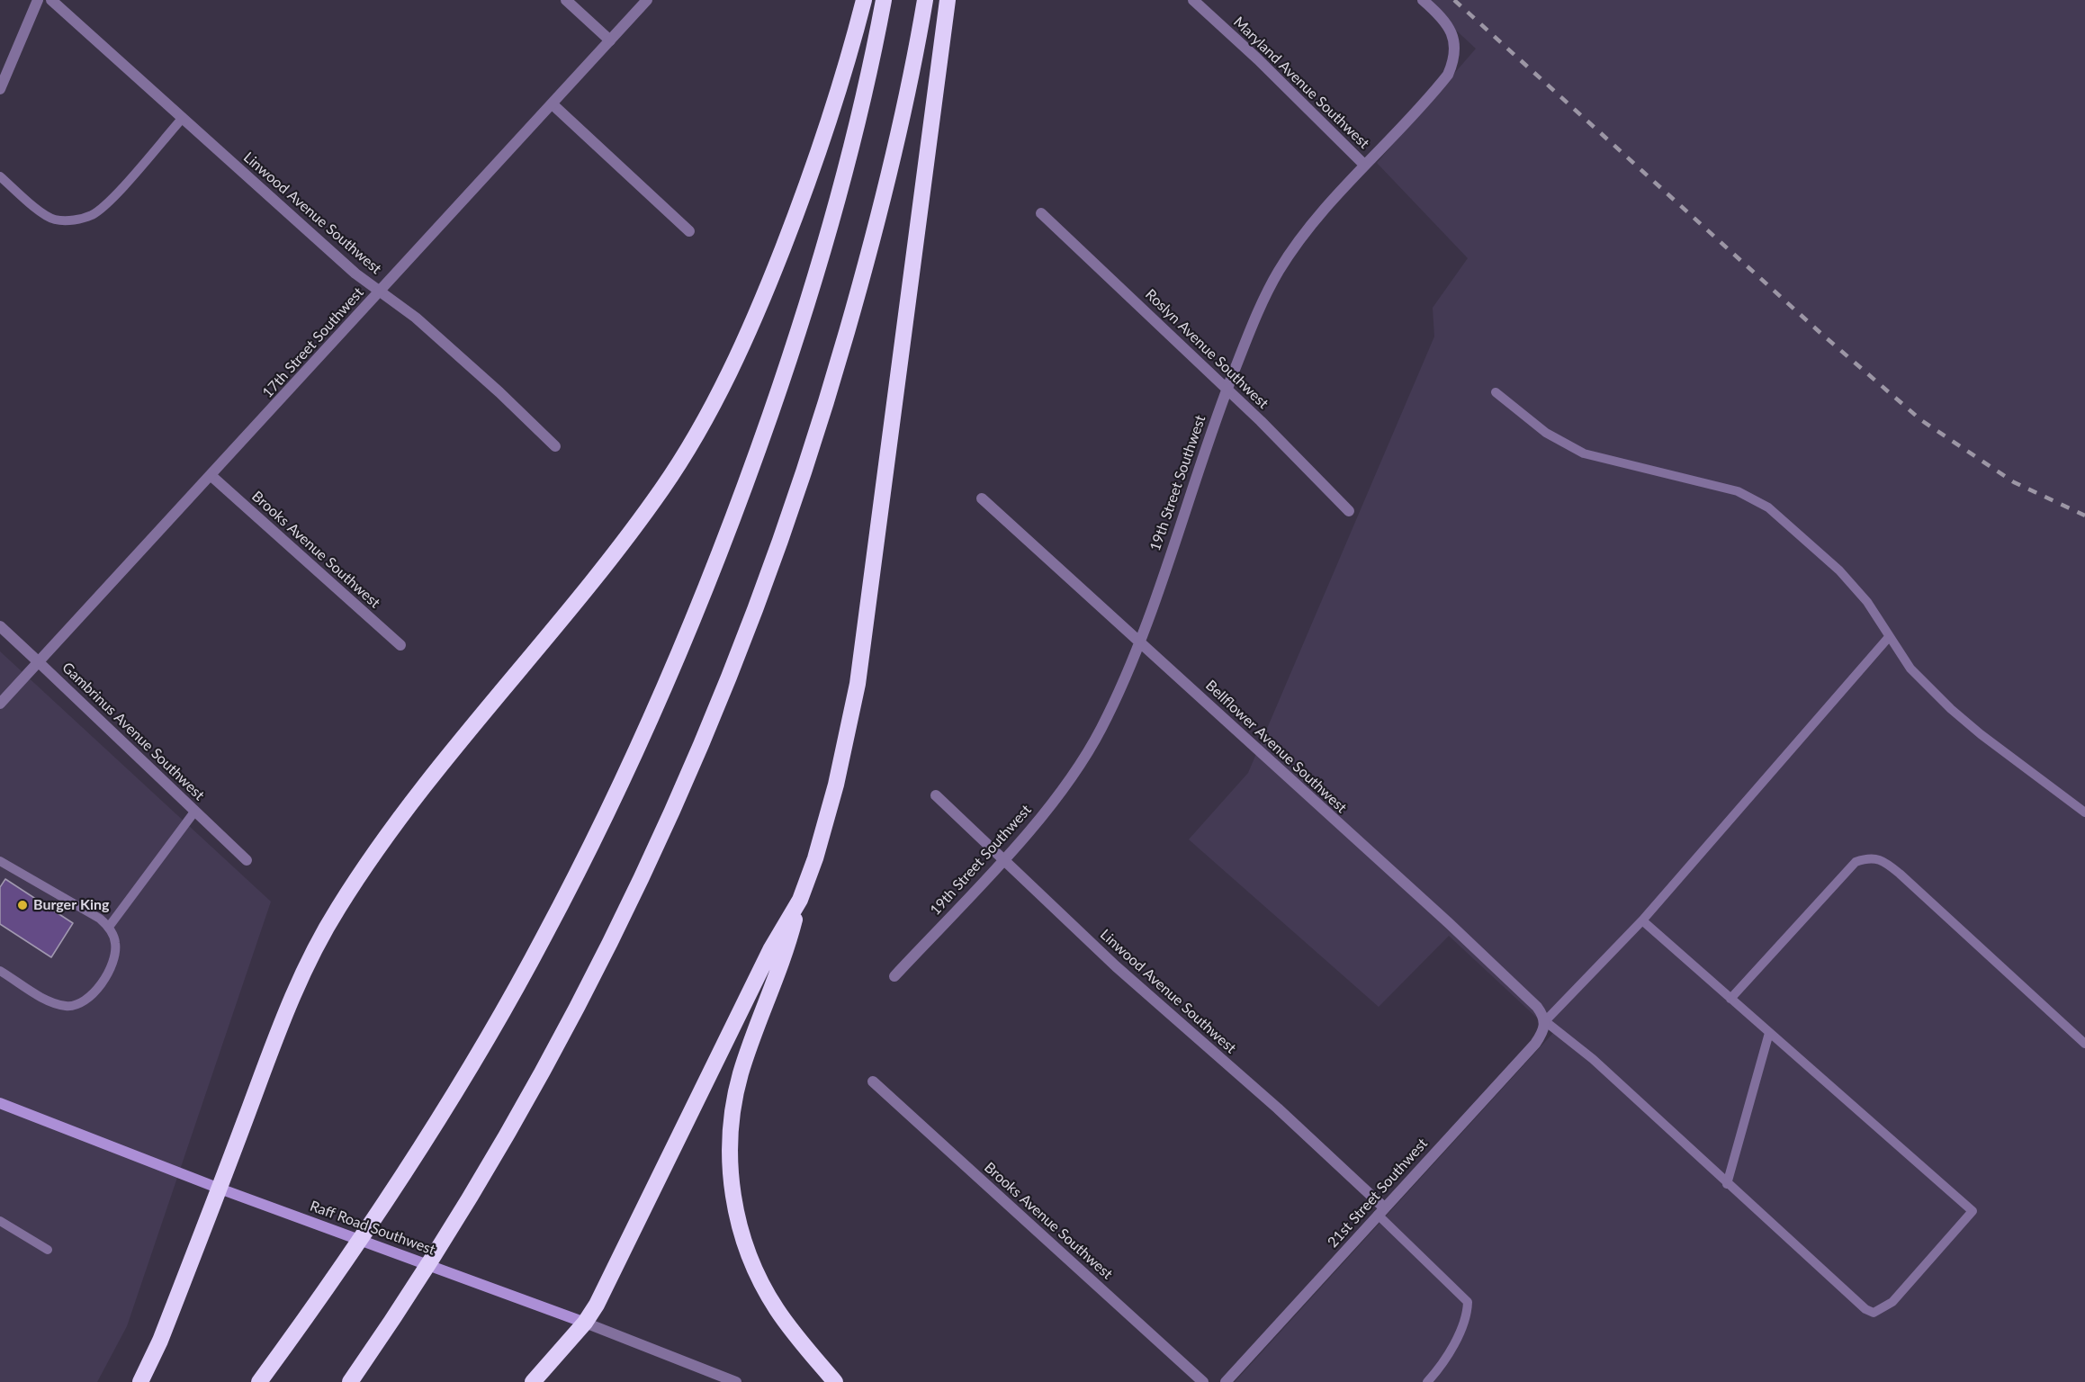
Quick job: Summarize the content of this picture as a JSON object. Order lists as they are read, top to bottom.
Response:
{
  "streets": {
    "main road": ["Raff Road Southwest"],
    "street": [
      "Maryland Avenue Southwest",
      "Linwood Avenue Southwest",
      "17th Street Southwest",
      "Roslyn Avenue Southwest",
      "19th Street Southwest",
      "Brooks Avenue Southwest",
      "Gambrinus Avenue Southwest",
      "Bellflower Avenue Southwest",
      "21st Street Southwest"
    ]
  },
  "crossings": [
    ["Maryland Avenue Southwest", "19th Street Southwest"],
    ["Linwood Avenue Southwest", "17th Street Southwest"],
    ["Linwood Avenue Southwest", "19th Street Southwest"],
    ["Linwood Avenue Southwest", "21st Street Southwest"],
    ["17th Street Southwest", "Brooks Avenue Southwest"],
    ["17th Street Southwest", "Gambrinus Avenue Southwest"],
    ["Roslyn Avenue Southwest", "19th Street Southwest"],
    ["19th Street Southwest", "Bellflower Avenue Southwest"],
    ["Bellflower Avenue Southwest", "21st Street Southwest"]
  ],
  "places": ["Burger King"]
}
